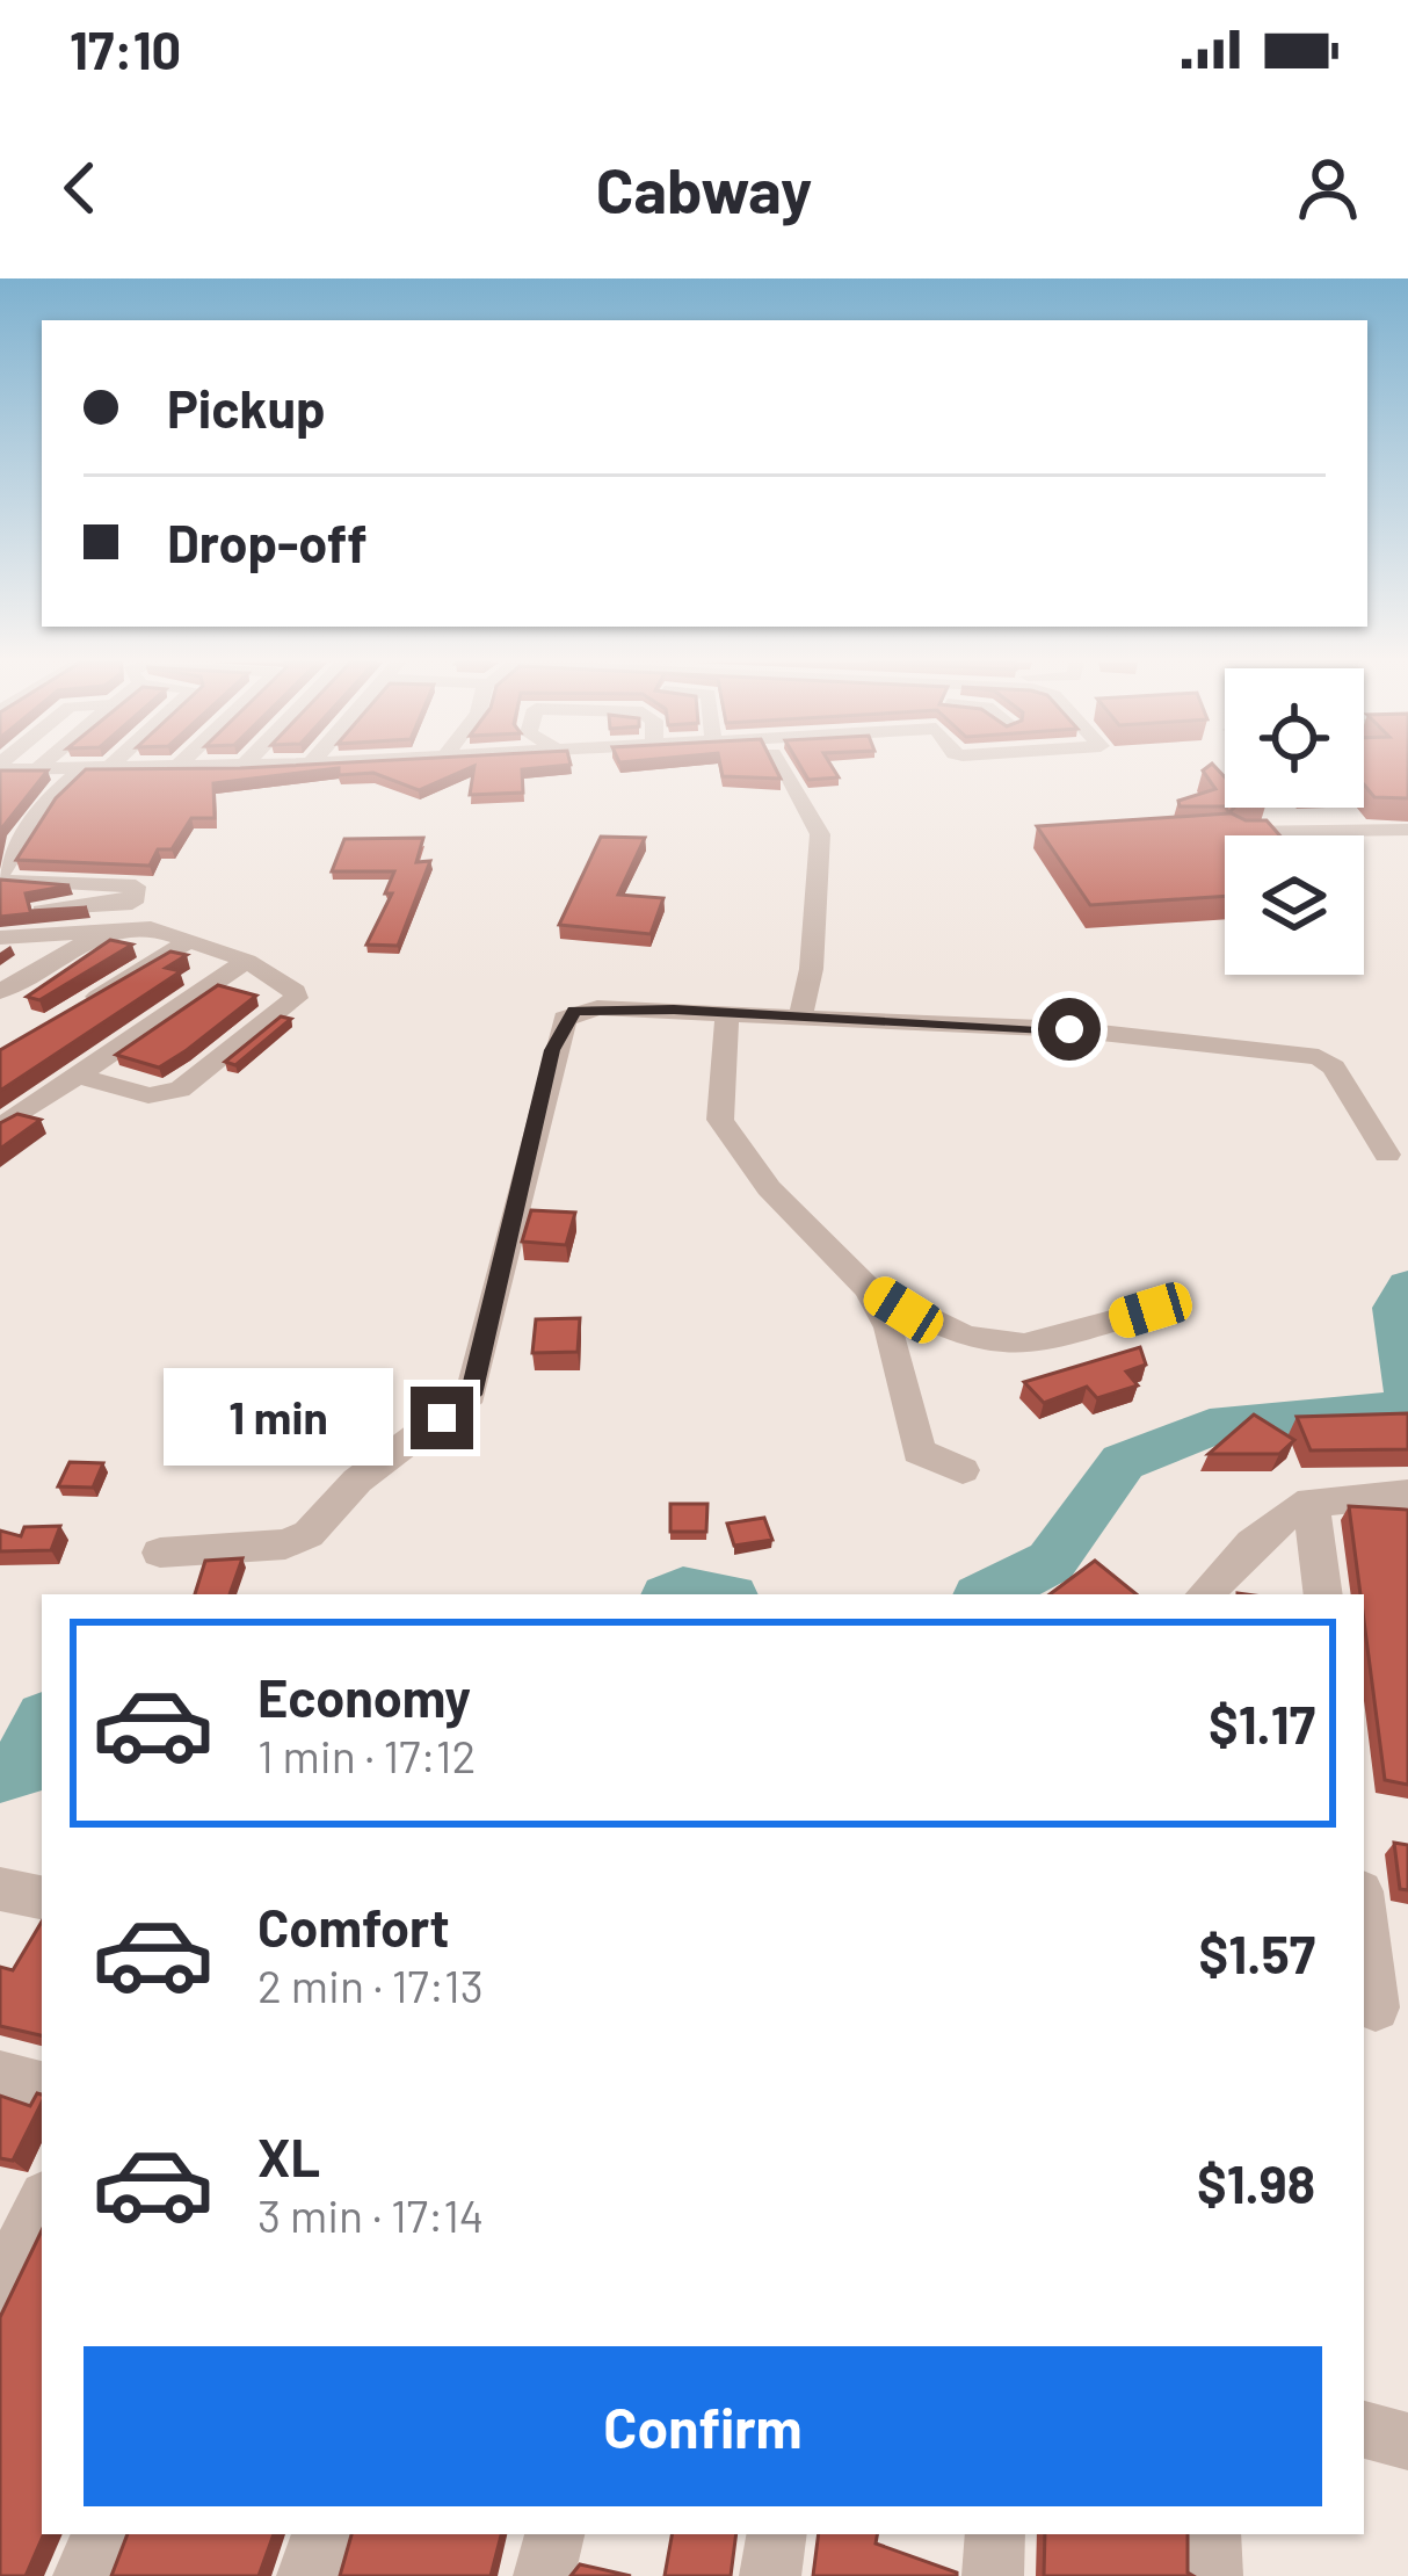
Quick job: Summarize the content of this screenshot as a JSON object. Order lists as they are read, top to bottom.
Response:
{
  "page": {
    "status": "17:10",
    "header": "Cabway",
    "banner": ["Pickup", "Drop-off"],
    "bubble": "1 min",
    "list": [
      {
        "name": "Economy",
        "note": "1 min · 17:12",
        "value": "$1.17"
      },
      {
        "name": "Comfort",
        "note": "2 min · 17:13",
        "value": "$1.57"
      },
      {
        "name": "XL",
        "note": "3 min · 17:14",
        "value": "$1.98"
      }
    ],
    "buttons": "Confirm"
  }
}
